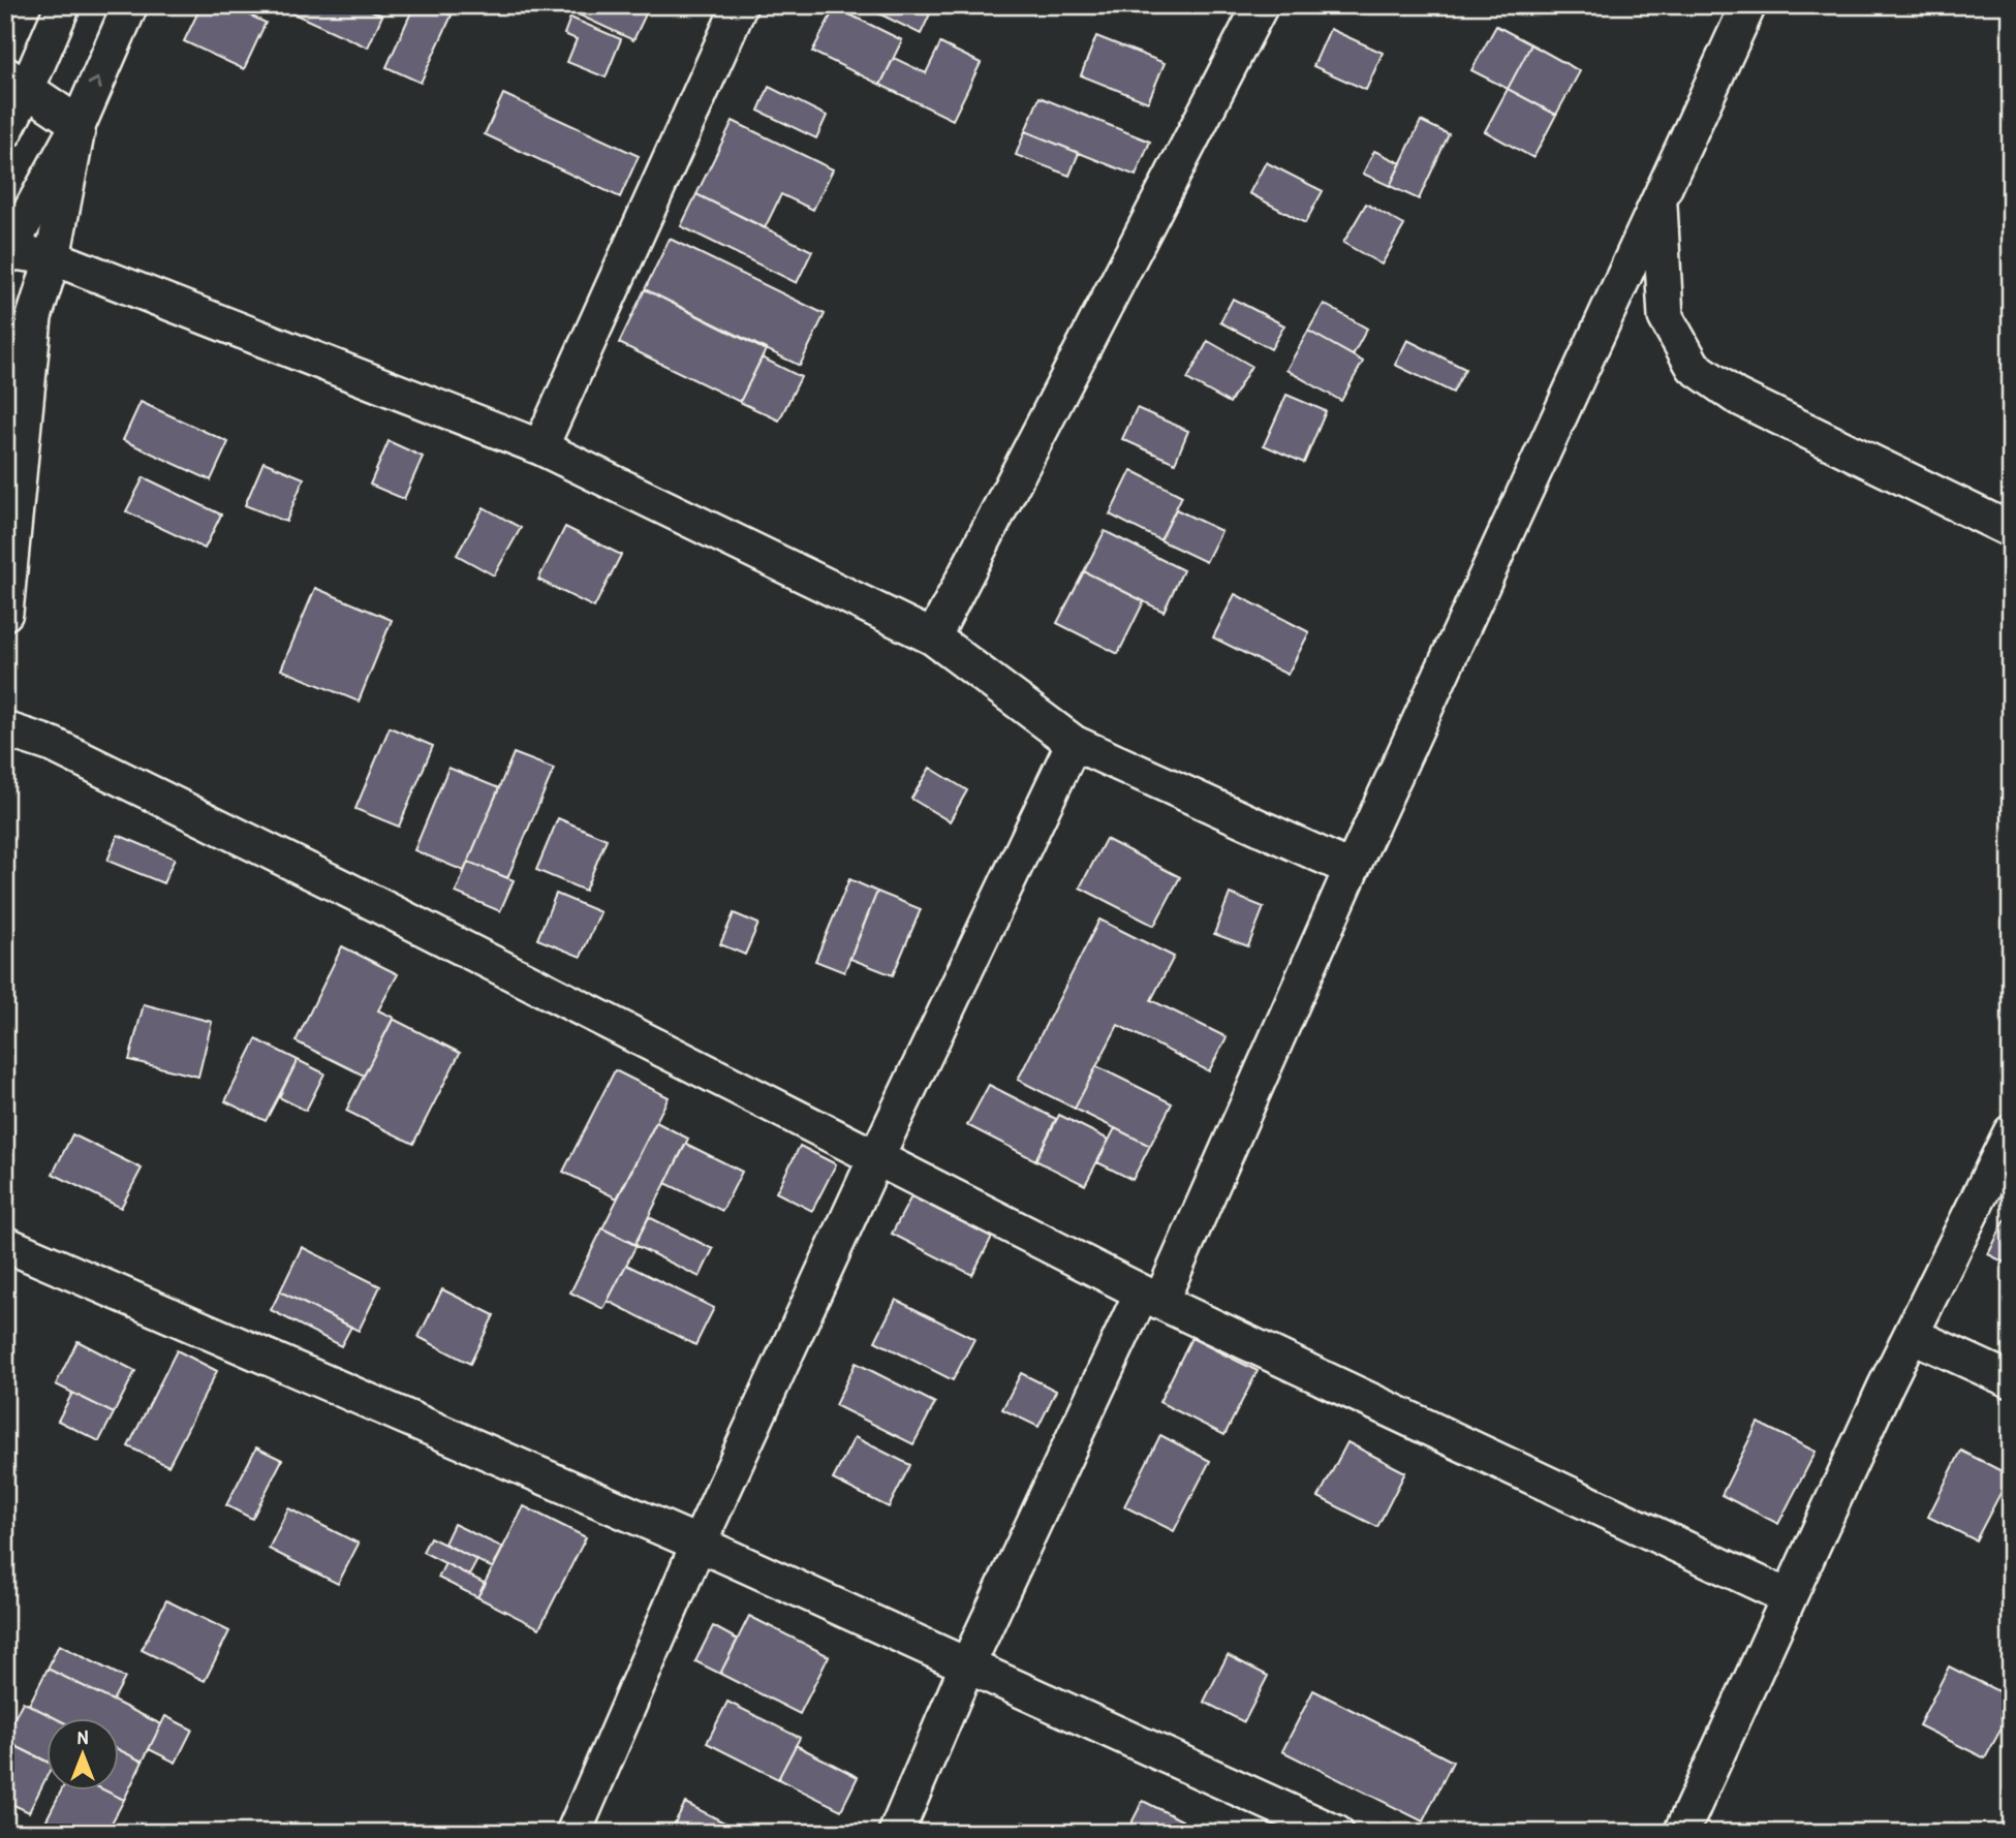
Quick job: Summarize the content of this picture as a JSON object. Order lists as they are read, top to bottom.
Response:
{
  "north": "top"
}
